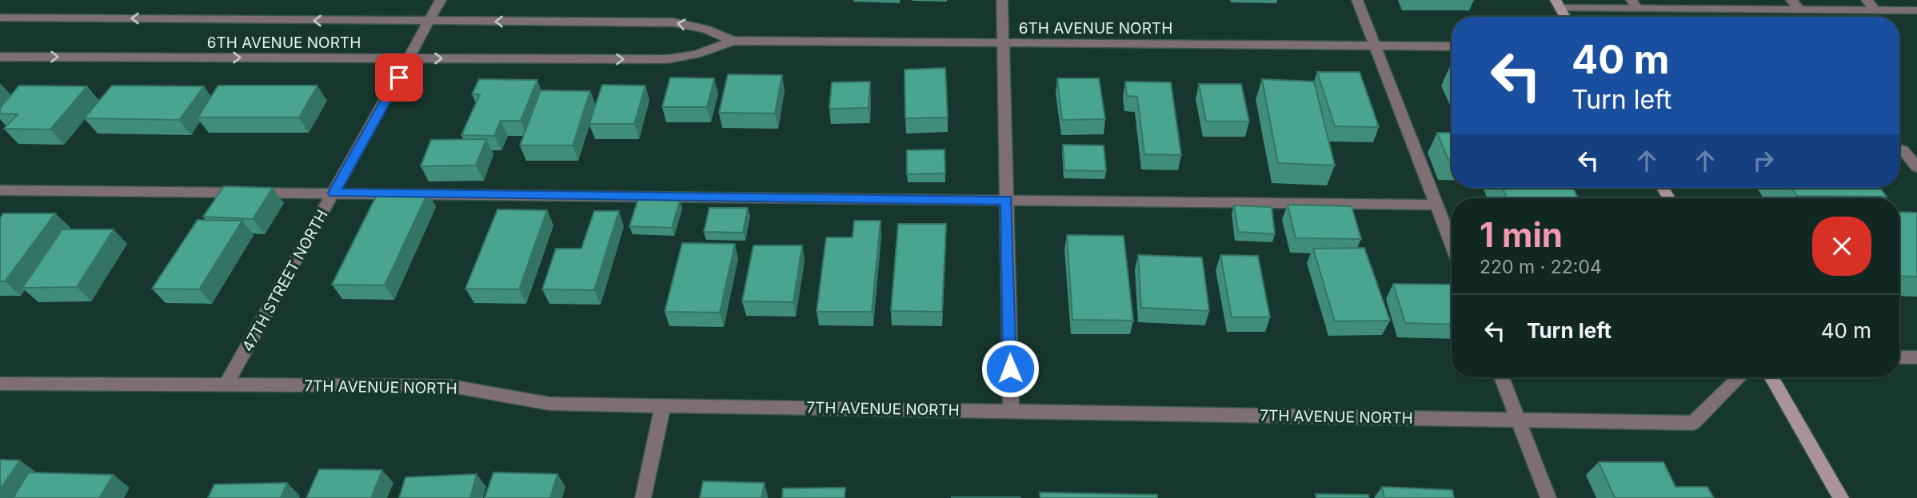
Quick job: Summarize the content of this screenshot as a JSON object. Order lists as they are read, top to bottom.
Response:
{
  "streets": {
    "street": ["6TH AVENUE NORTH", "47TH STREET NORTH", "7TH AVENUE NORTH"]
  },
  "crossings": [
    ["6TH AVENUE NORTH", "47TH STREET NORTH"],
    ["47TH STREET NORTH", "7TH AVENUE NORTH"]
  ],
  "page": {
    "turn": ["40 m", "Turn left"],
    "heading": ["1 min", "220 m · 22:04"],
    "list": [
      {
        "name": "Turn left",
        "value": "40 m"
      }
    ]
  }
}
